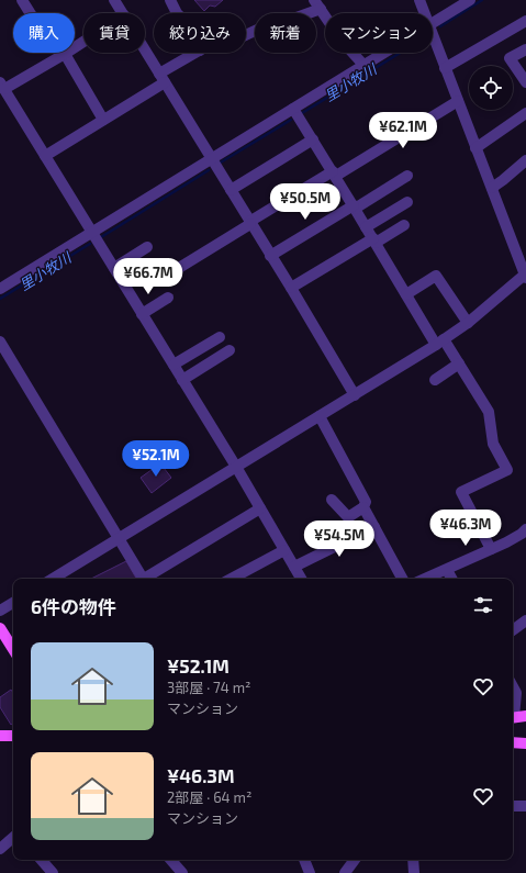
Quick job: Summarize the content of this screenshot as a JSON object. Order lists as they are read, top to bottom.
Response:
{
  "water": ["里小牧川"],
  "page": {
    "chip": [
      "購入",
      "賃貸",
      "絞り込み",
      "新着",
      "マンション"
    ],
    "price": [
      "¥62.1M",
      "¥50.5M",
      "¥66.7M",
      "¥52.1M",
      "¥46.3M",
      "¥54.5M"
    ],
    "heading": "6件の物件",
    "list": [
      {
        "name": "¥52.1M",
        "note": "3部屋 · 74 m² · マンション"
      },
      {
        "name": "¥46.3M",
        "note": "2部屋 · 64 m² · マンション"
      }
    ]
  }
}
